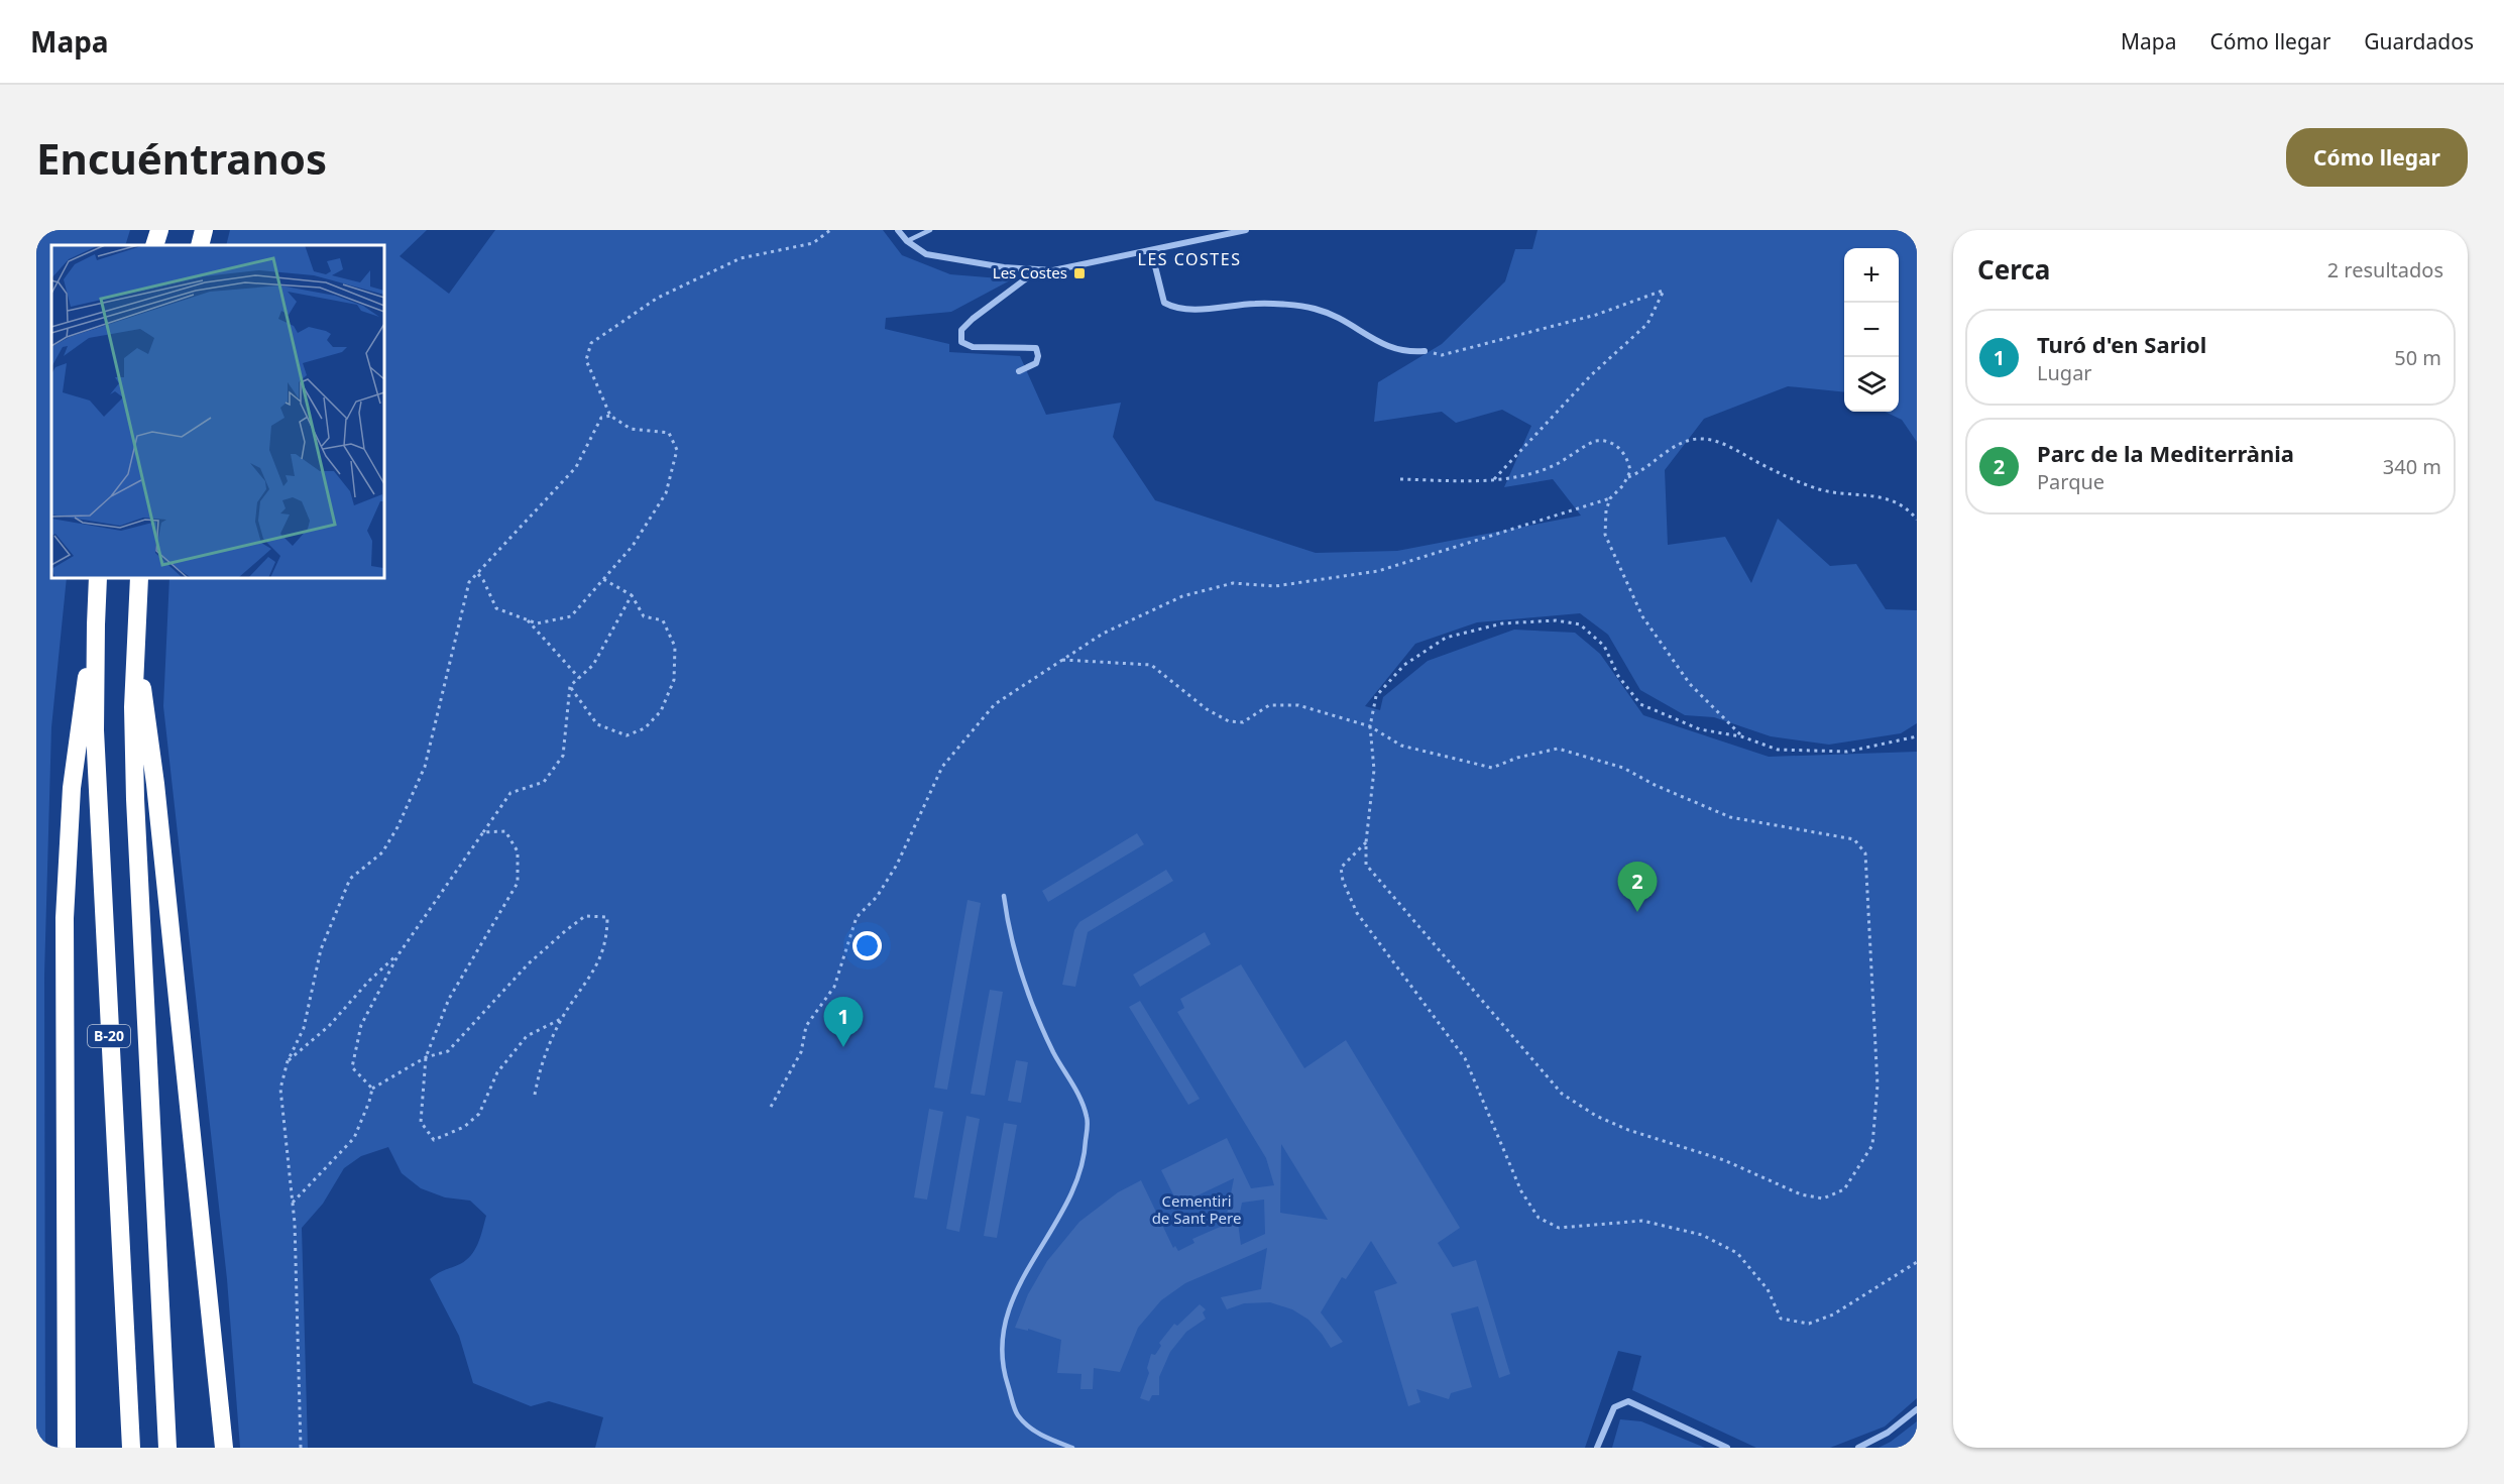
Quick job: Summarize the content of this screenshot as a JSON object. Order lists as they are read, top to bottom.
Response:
{
  "streets": {
    "highway": ["B-20"]
  },
  "districts": ["LES COSTES"],
  "parks": ["Cementiri de Sant Pere"],
  "places": {
    "transit": ["Les Costes"]
  },
  "page": {
    "header": "Mapa",
    "nav": ["Mapa", "Cómo llegar", "Guardados"],
    "buttons": "Cómo llegar",
    "title": "Encuéntranos",
    "heading": ["Cerca", "2 resultados"],
    "map_buttons": ["+", "−"],
    "list": [
      {
        "mark": "1",
        "name": "Turó d'en Sariol",
        "note": "Lugar",
        "value": "50 m"
      },
      {
        "mark": "2",
        "name": "Parc de la Mediterrània",
        "note": "Parque",
        "value": "340 m"
      }
    ],
    "pins": ["2", "1"]
  }
}
